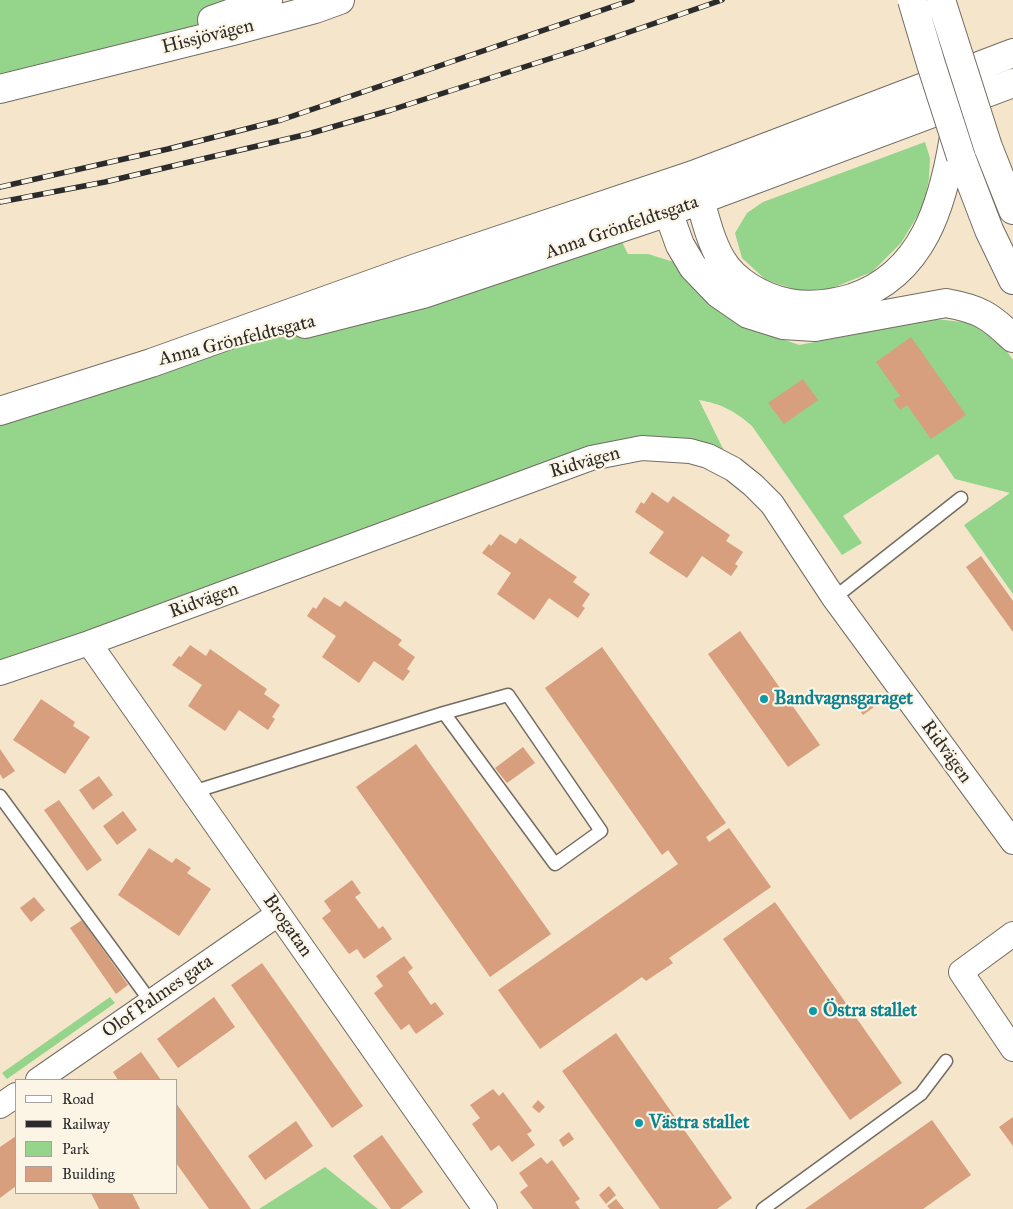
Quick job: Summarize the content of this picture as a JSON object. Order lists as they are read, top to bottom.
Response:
{
  "streets": {
    "main road": ["Hissjövägen", "Anna Grönfeldtsgata"],
    "street": ["Ridvägen", "Brogatan", "Olof Palmes gata"]
  },
  "crossings": [
    ["Ridvägen", "Brogatan"],
    ["Brogatan", "Olof Palmes gata"]
  ],
  "places": ["Bandvagnsgaraget", "Östra stallet", "Västra stallet"],
  "legend": [
    "Road",
    "Railway",
    "Park",
    "Building"
  ]
}
